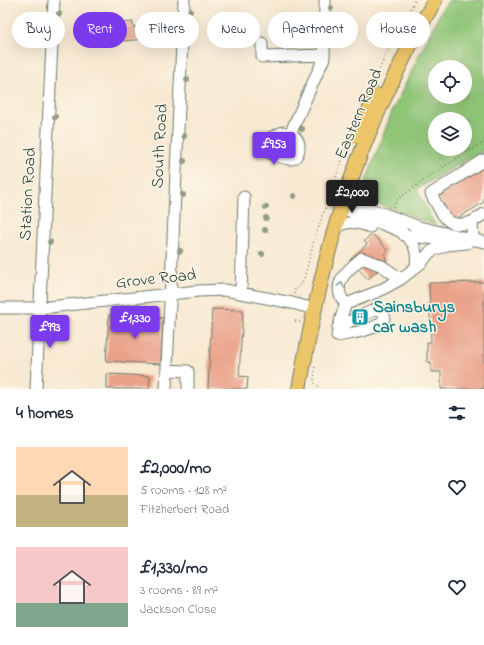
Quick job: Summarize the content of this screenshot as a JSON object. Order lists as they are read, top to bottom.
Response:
{
  "streets": {
    "main road": ["Eastern Road"],
    "street": ["South Road", "Station Road", "Grove Road"]
  },
  "crossings": [
    ["Eastern Road", "Grove Road"],
    ["South Road", "Grove Road"],
    ["Station Road", "Grove Road"]
  ],
  "places": {
    "building": ["Sainsburys car wash"]
  },
  "page": {
    "chip": [
      "Buy",
      "Rent",
      "Filters",
      "New",
      "Apartment",
      "House"
    ],
    "price": [
      "£953",
      "£2,000",
      "£1,330",
      "£993"
    ],
    "heading": "4 homes",
    "list": [
      {
        "name": "£2,000/mo",
        "note": "5 rooms · 128 m² · Fitzherbert Road"
      },
      {
        "name": "£1,330/mo",
        "note": "3 rooms · 89 m² · Jackson Close"
      }
    ]
  }
}
